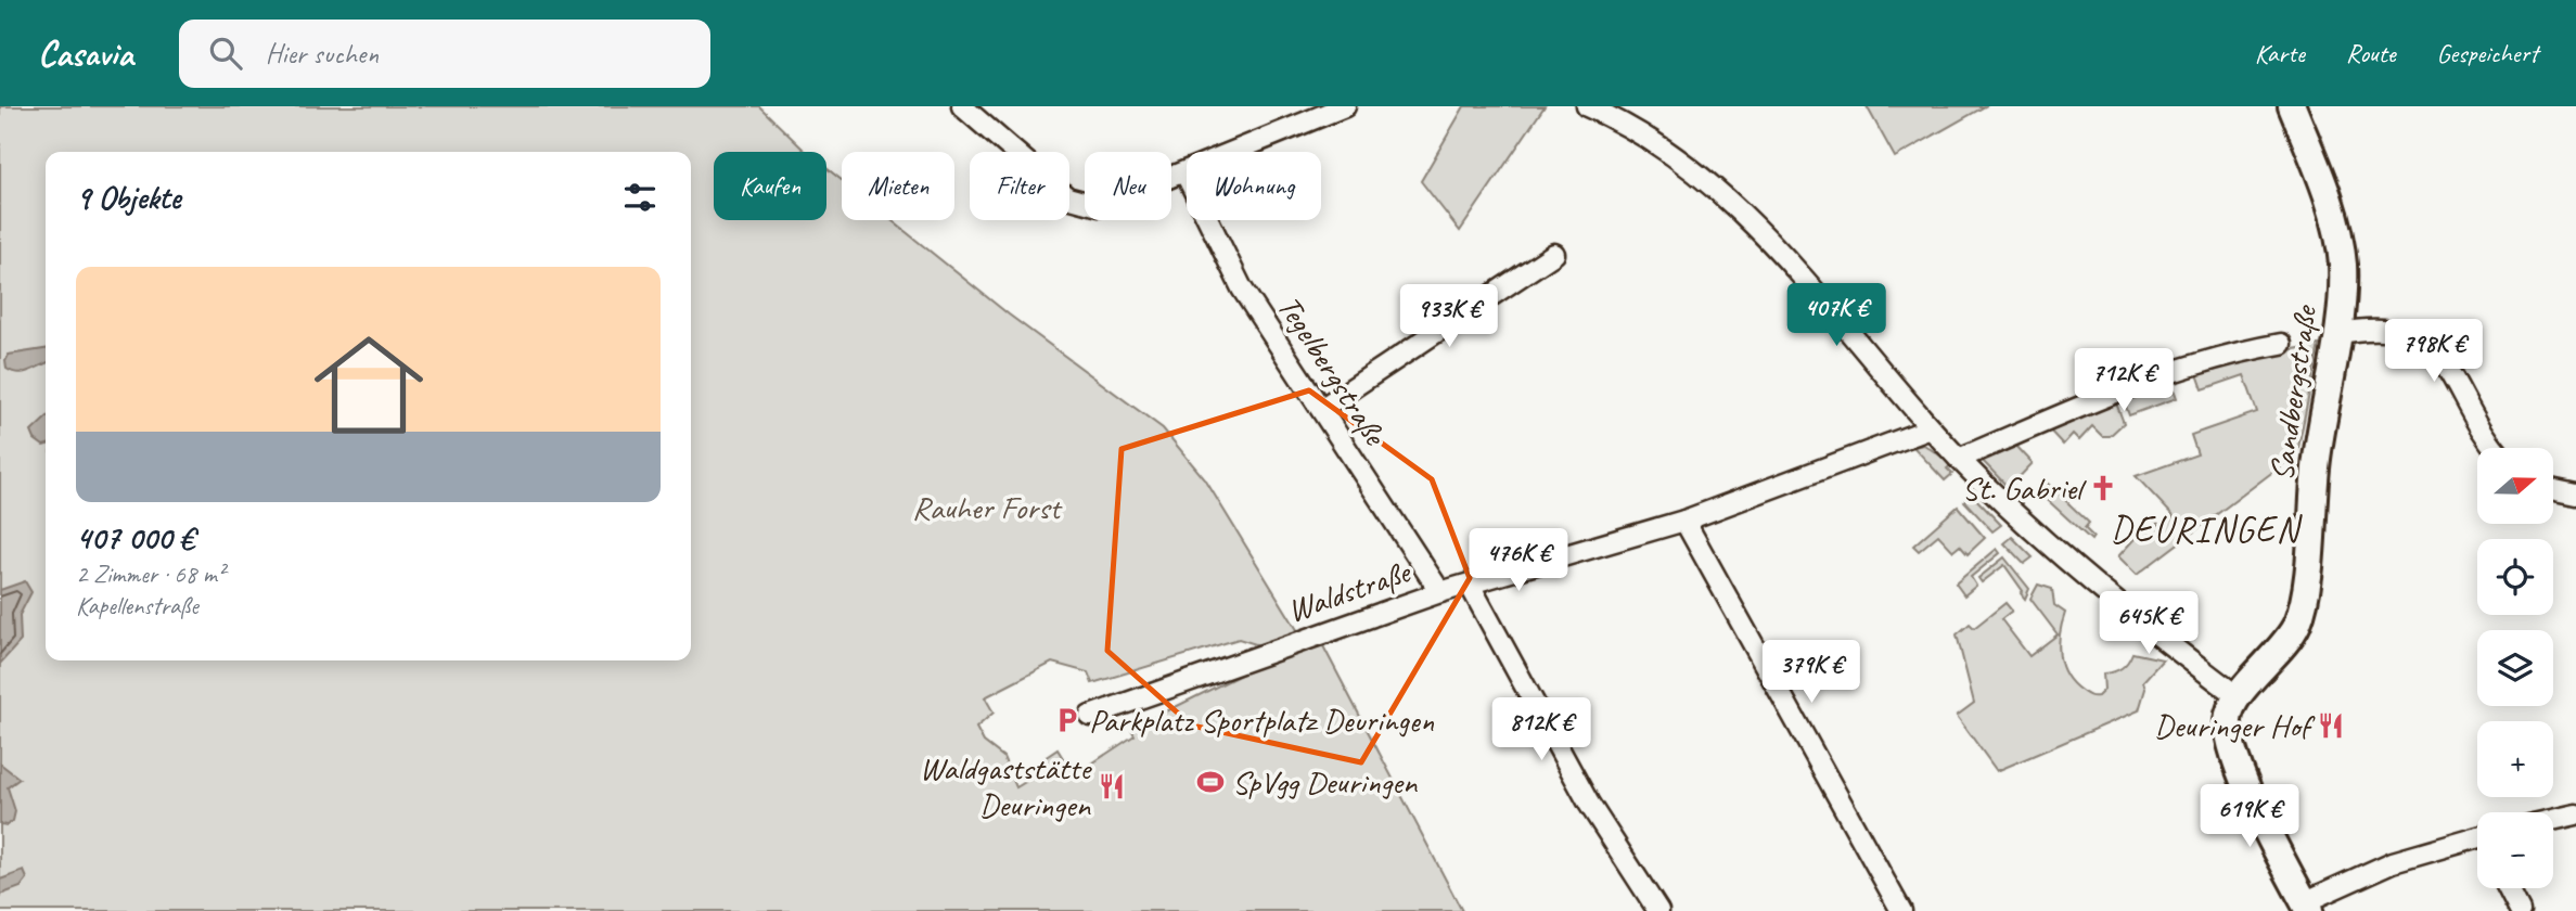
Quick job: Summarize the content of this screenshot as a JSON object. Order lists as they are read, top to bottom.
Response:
{
  "streets": {
    "street": ["Tegelbergstraße", "Sandbergstraße", "Waldstraße"]
  },
  "crossings": [
    ["Tegelbergstraße", "Waldstraße"]
  ],
  "districts": ["DEURINGEN"],
  "parks": ["Rauher Forst"],
  "places": {
    "church": ["St. Gabriel"],
    "parking": ["Parkplatz Sportplatz Deuringen"],
    "restaurant": ["Deuringer Hof", "Waldgaststätte Deuringen"],
    "sports": ["SpVgg Deuringen"]
  },
  "north": "right",
  "page": {
    "header": "Casavia",
    "search": "Hier suchen",
    "nav": ["Karte", "Route", "Gespeichert"],
    "chip": [
      "Kaufen",
      "Mieten",
      "Filter",
      "Neu",
      "Wohnung"
    ],
    "heading": "9 Objekte",
    "list": [
      {
        "name": "407 000 €",
        "note": "2 Zimmer · 68 m² · Kapellenstraße"
      }
    ],
    "price": [
      "407K €",
      "933K €",
      "798K €",
      "712K €",
      "476K €",
      "645K €",
      "379K €",
      "812K €",
      "619K €"
    ],
    "map_buttons": ["+", "−"]
  }
}
